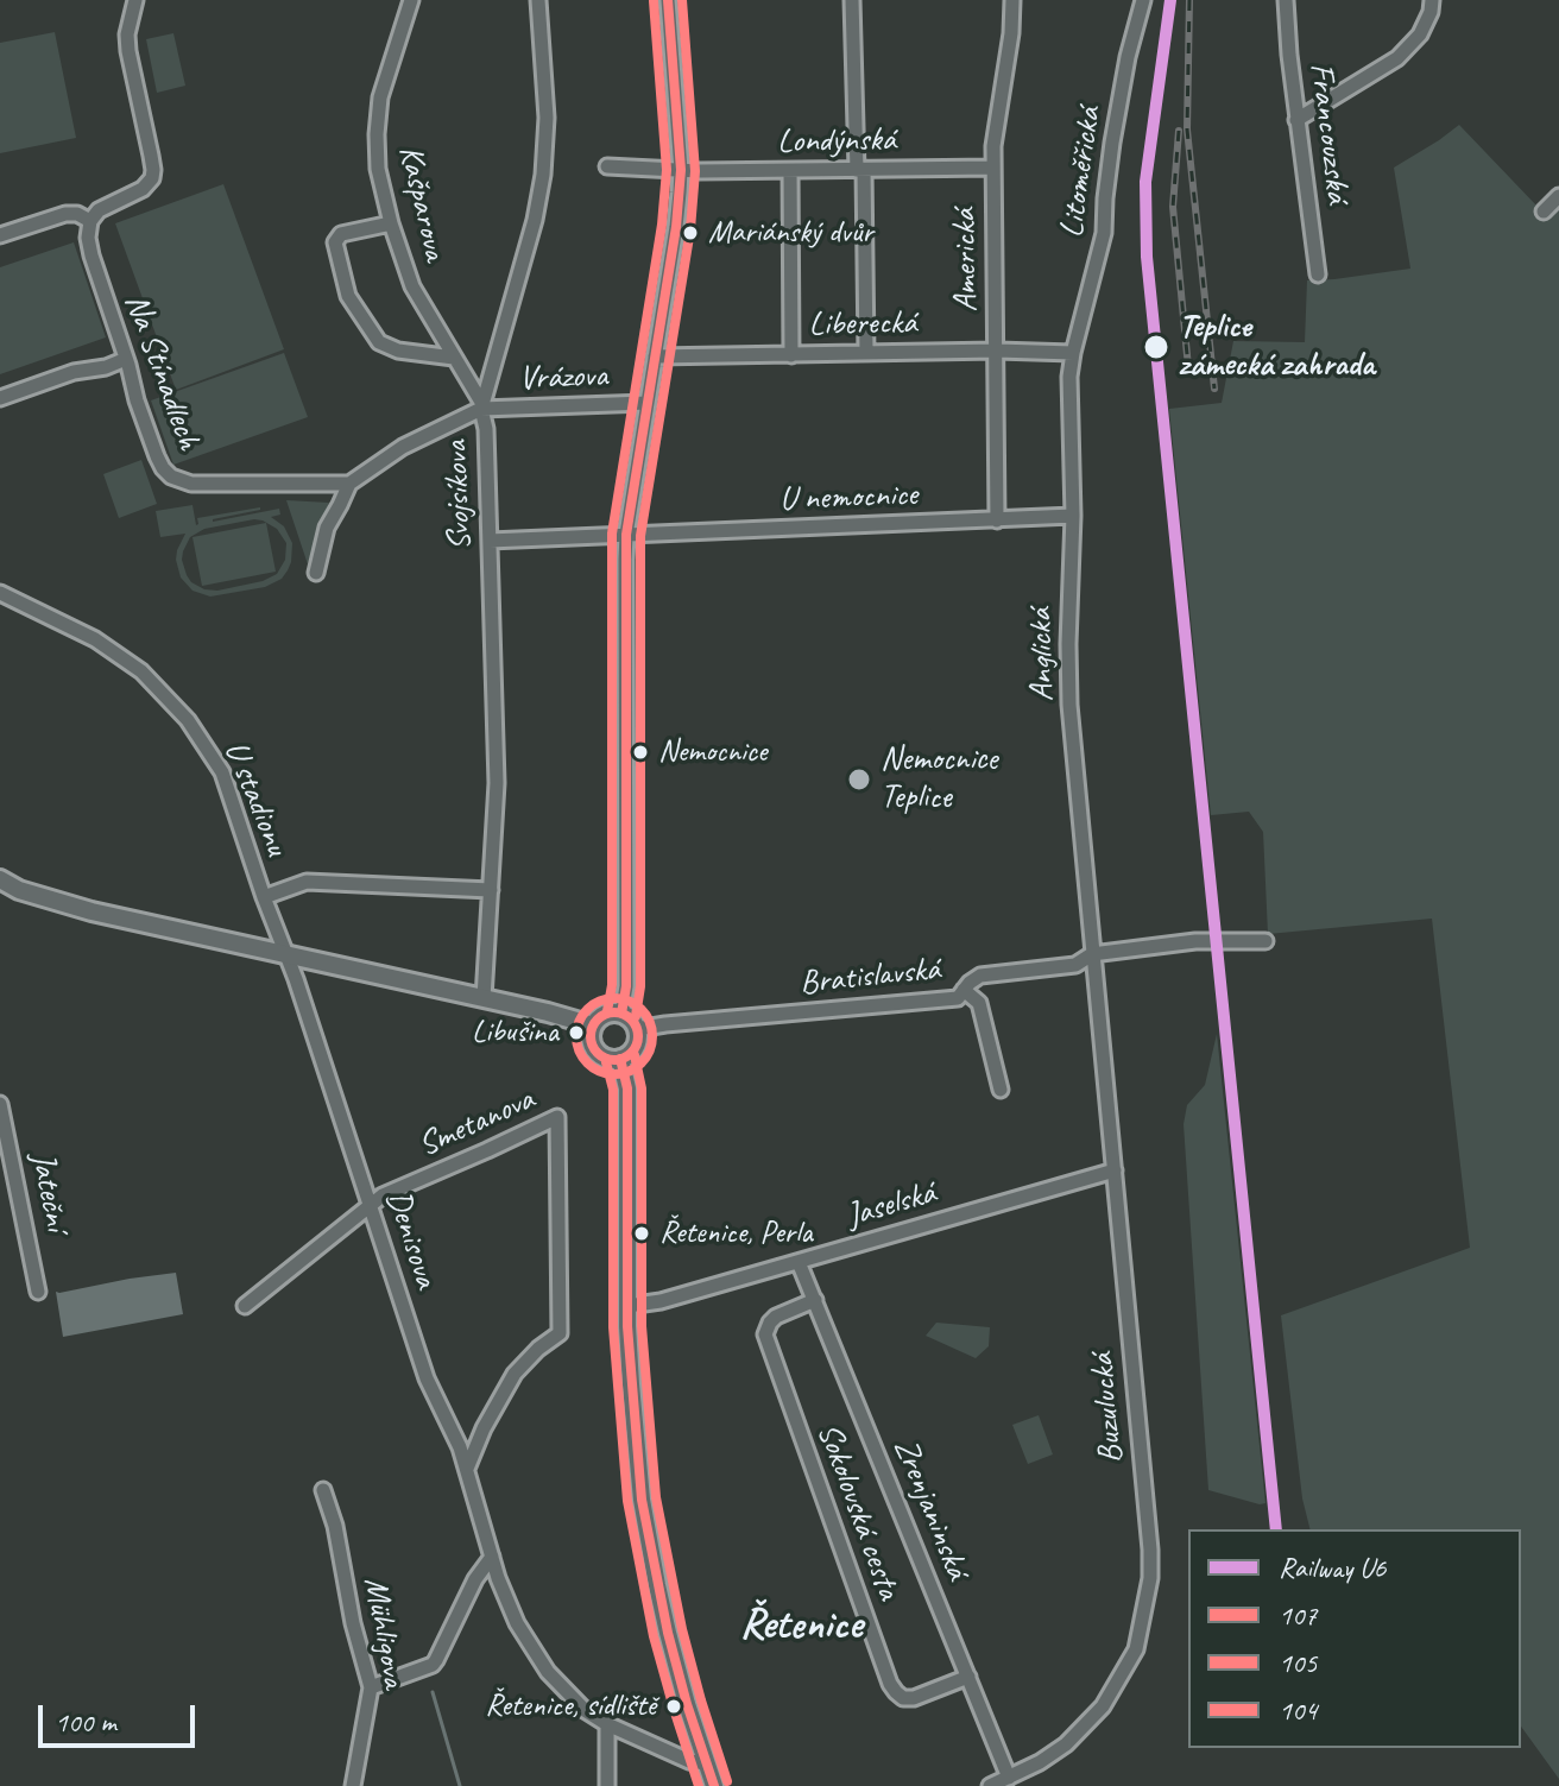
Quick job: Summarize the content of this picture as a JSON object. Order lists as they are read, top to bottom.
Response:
{
  "streets": {
    "street": [
      "Francouzská",
      "Londýnská",
      "Litoměřická",
      "Kašparova",
      "Americká",
      "Liberecká",
      "Na Stínadlech",
      "Vrázova",
      "Svojsíkova",
      "U nemocnice",
      "Anglická",
      "U stadionu",
      "Bratislavská",
      "Smetanova",
      "Jateční",
      "Jaselská",
      "Denisova",
      "Buzulucká",
      "Zrenjaninská",
      "Sokolovská cesta",
      "Mühligova"
    ]
  },
  "crossings": [
    ["Londýnská", "Americká"],
    ["Litoměřická", "Liberecká"],
    ["Litoměřická", "Anglická"],
    ["Kašparova", "Vrázova"],
    ["Kašparova", "Svojsíkova"],
    ["Americká", "Liberecká"],
    ["Americká", "U nemocnice"],
    ["Liberecká", "Anglická"],
    ["Vrázova", "Svojsíkova"],
    ["Svojsíkova", "U nemocnice"],
    ["U nemocnice", "Anglická"],
    ["Anglická", "Bratislavská"],
    ["Anglická", "Buzulucká"],
    ["U stadionu", "Denisova"],
    ["Bratislavská", "Buzulucká"],
    ["Smetanova", "Denisova"],
    ["Jaselská", "Buzulucká"],
    ["Jaselská", "Zrenjaninská"],
    ["Buzulucká", "Zrenjaninská"],
    ["Zrenjaninská", "Sokolovská cesta"]
  ],
  "districts": ["Řetenice"],
  "places": [
    "Mariánský dvůr",
    "Teplice zámecká zahrada",
    "Nemocnice",
    "Nemocnice Teplice",
    "Libušina",
    "Řetenice, Perla",
    "Řetenice, sídliště"
  ],
  "lines": [
    "rail line U6",
    "transit line 107",
    "transit line 105",
    "transit line 104"
  ],
  "legend": [
    "Railway U6",
    "107",
    "105",
    "104"
  ],
  "scale_bar": "100 m"
}
